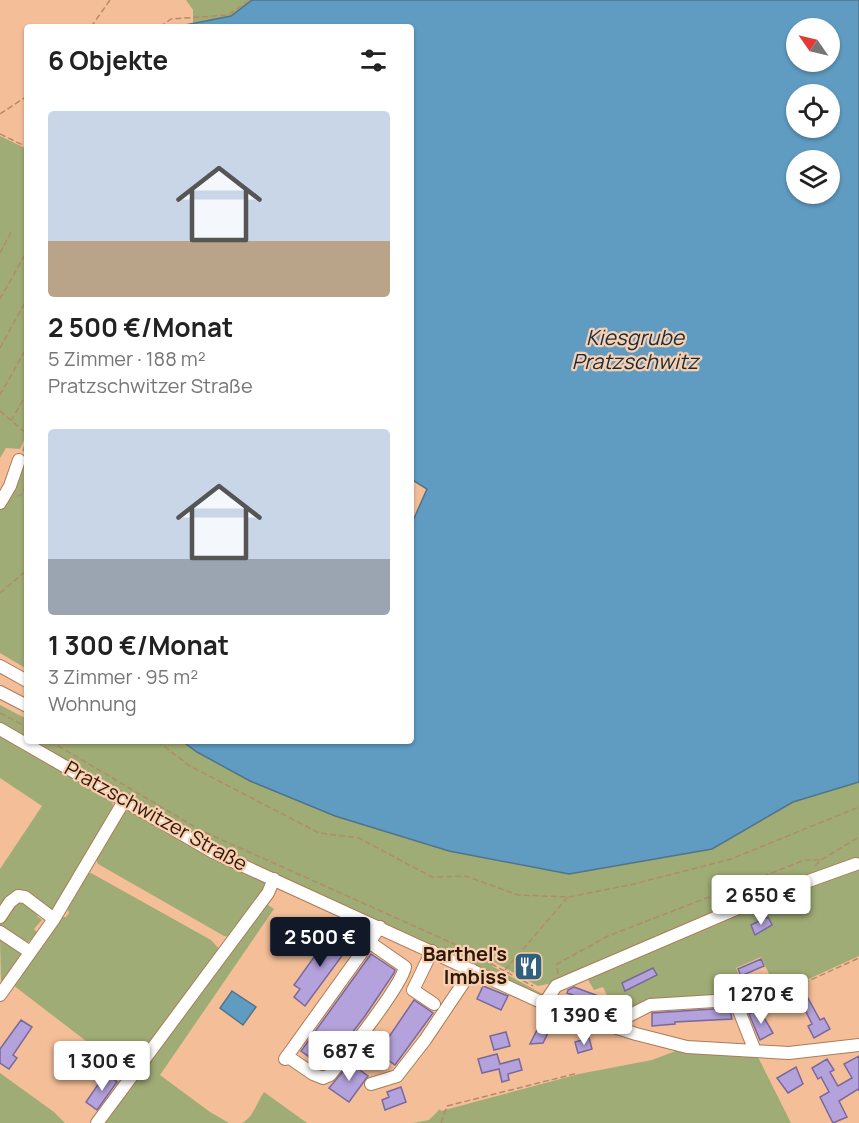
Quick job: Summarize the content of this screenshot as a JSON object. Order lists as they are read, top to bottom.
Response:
{
  "streets": {
    "street": ["Pratzschwitzer Straße"]
  },
  "water": ["Kiesgrube Pratzschwitz"],
  "places": {
    "restaurant": ["Barthel's Imbiss"]
  },
  "north": "top left",
  "page": {
    "heading": "6 Objekte",
    "list": [
      {
        "name": "2 500 €/Monat",
        "note": "5 Zimmer · 188 m² · Pratzschwitzer Straße"
      },
      {
        "name": "1 300 €/Monat",
        "note": "3 Zimmer · 95 m² · Wohnung"
      }
    ],
    "price": [
      "2 650 €",
      "2 500 €",
      "1 270 €",
      "1 390 €",
      "687 €",
      "1 300 €"
    ]
  }
}
